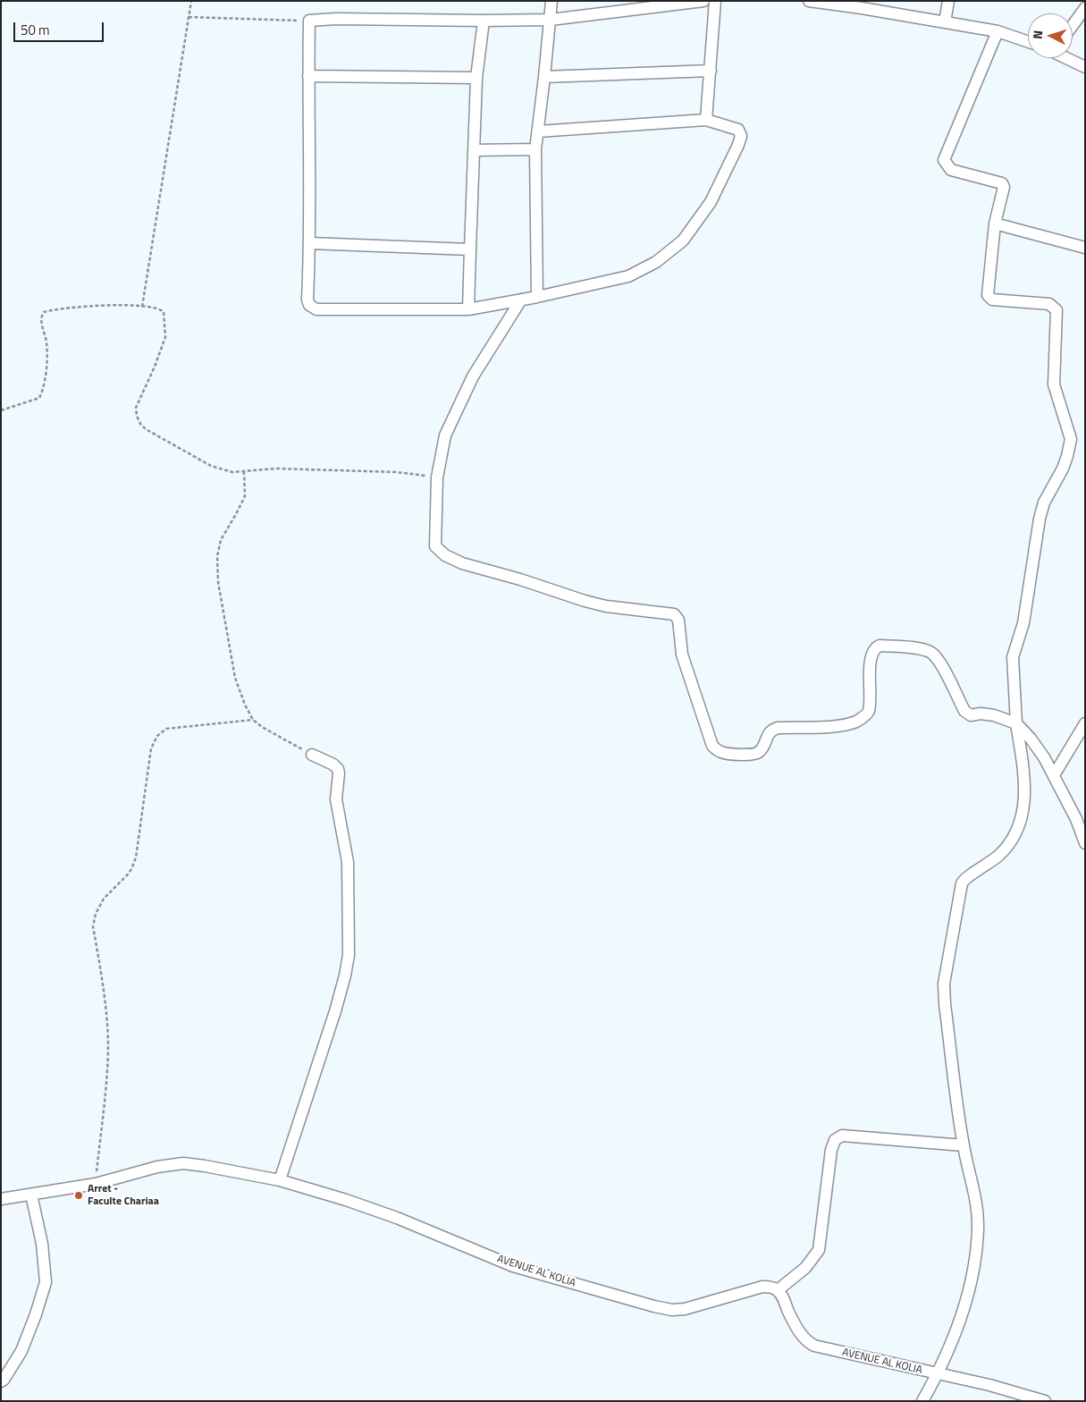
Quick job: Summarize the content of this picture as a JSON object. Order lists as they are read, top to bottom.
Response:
{
  "streets": {
    "street": ["AVENUE AL KOLIA"]
  },
  "places": ["Arret - Faculte Chariaa"],
  "scale_bar": "50 m",
  "north": "left"
}
